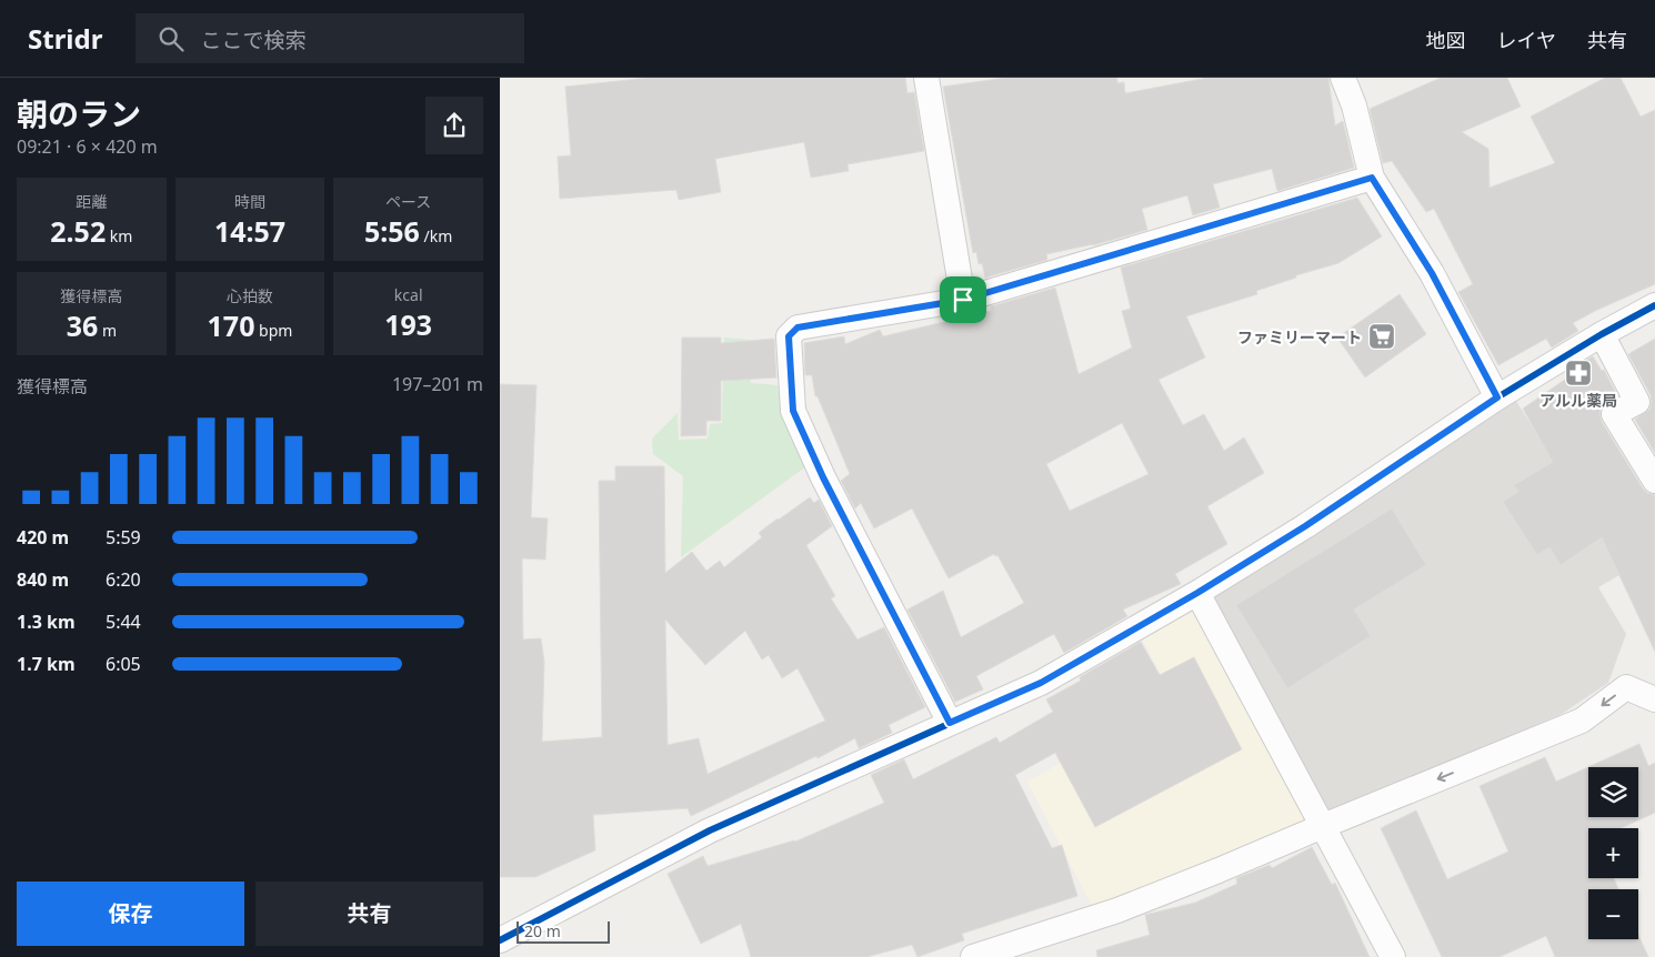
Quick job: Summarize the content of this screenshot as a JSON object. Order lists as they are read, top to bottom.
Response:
{
  "places": {
    "supermarket": ["ファミリーマート"],
    "pharmacy": ["アルル薬局"]
  },
  "scale_bar": "20 m",
  "page": {
    "header": "Stridr",
    "search": "ここで検索",
    "nav": ["地図", "レイヤ", "共有"],
    "heading": ["朝のラン", "09:21 · 6 × 420 m"],
    "stats": [
      ["距離", "2.52 km"],
      ["時間", "14:57"],
      ["ペース", "5:56 /km"],
      ["獲得標高", "36 m"],
      ["心拍数", "170 bpm"],
      ["kcal", "193"]
    ],
    "chart": ["獲得標高", "197–201 m"],
    "list": [
      {
        "name": "420 m",
        "note": "5:59"
      },
      {
        "name": "840 m",
        "note": "6:20"
      },
      {
        "name": "1.3 km",
        "note": "5:44"
      },
      {
        "name": "1.7 km",
        "note": "6:05"
      }
    ],
    "map_buttons": ["+", "−"],
    "buttons": ["保存", "共有"],
    "scale": "20 m"
  }
}
